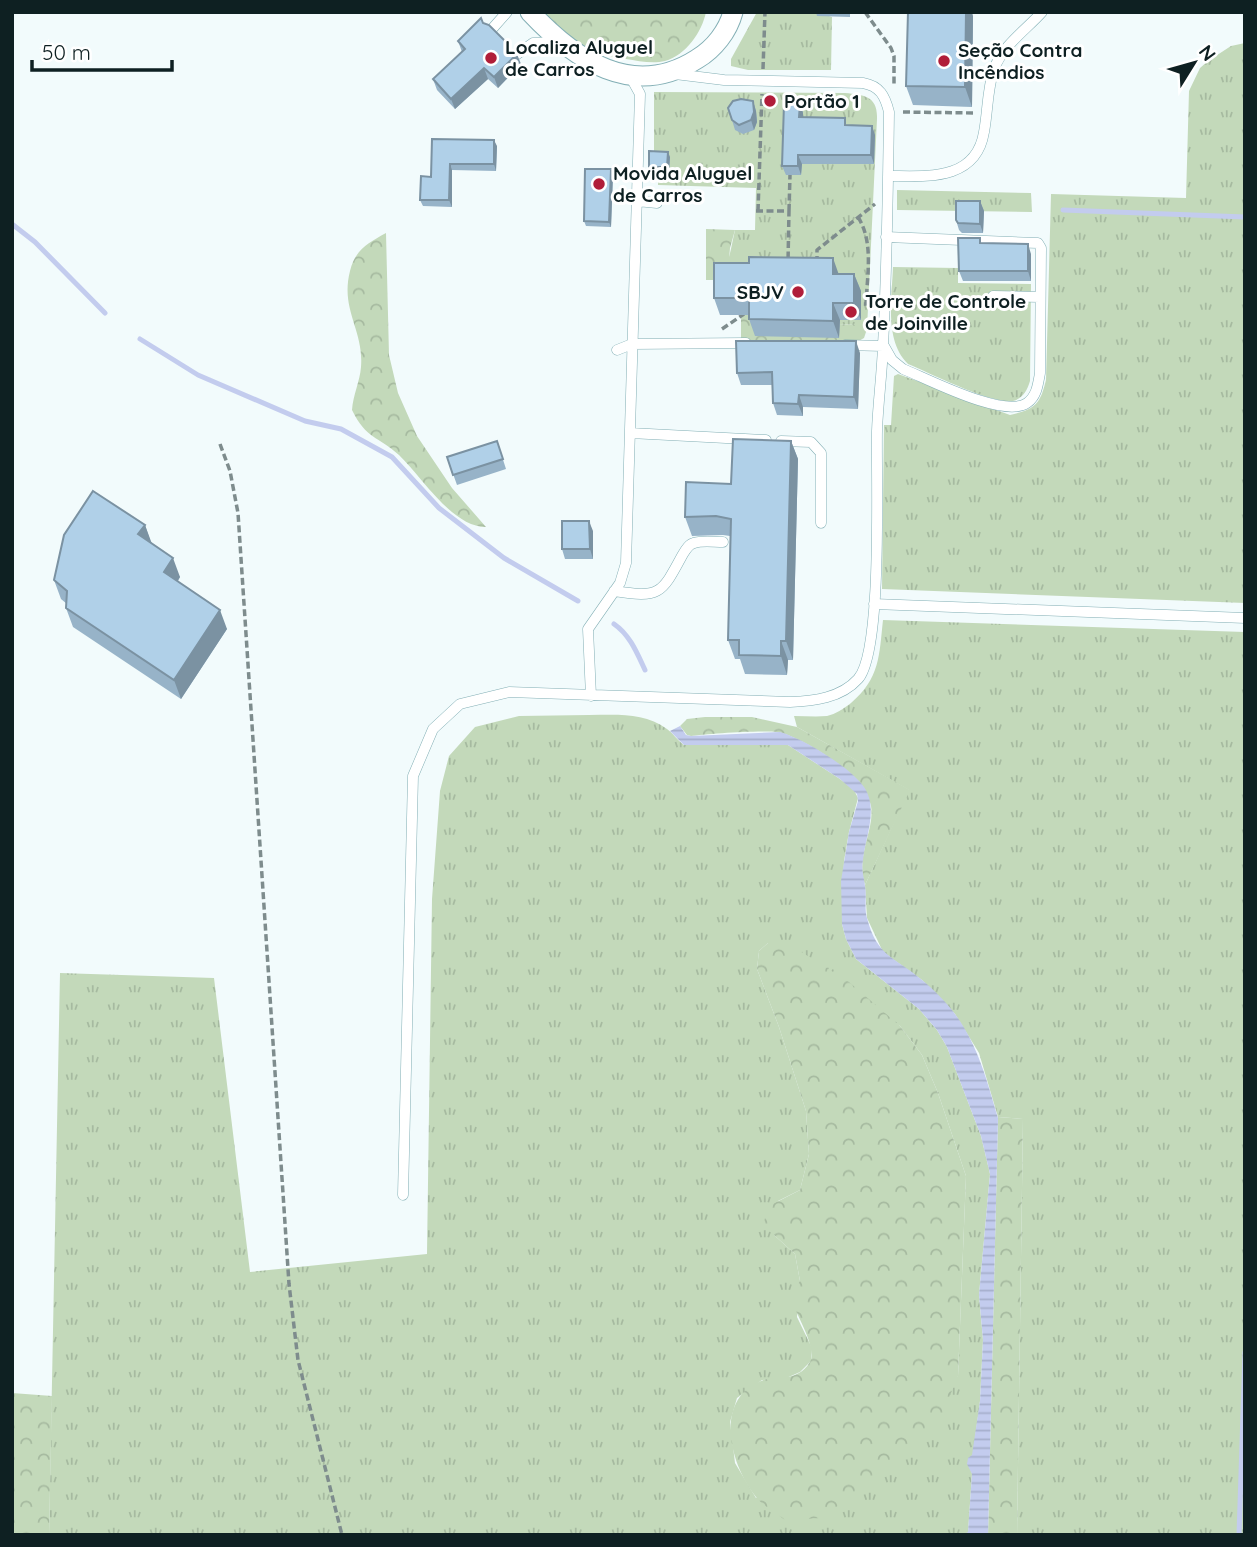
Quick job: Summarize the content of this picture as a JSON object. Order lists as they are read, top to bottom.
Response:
{
  "places": [
    "Localiza Aluguel de Carros",
    "Seção Contra Incêndios",
    "Portão 1",
    "Movida Aluguel de Carros",
    "SBJV",
    "Torre de Controle de Joinville"
  ],
  "scale_bar": "50 m",
  "north": "top right"
}
